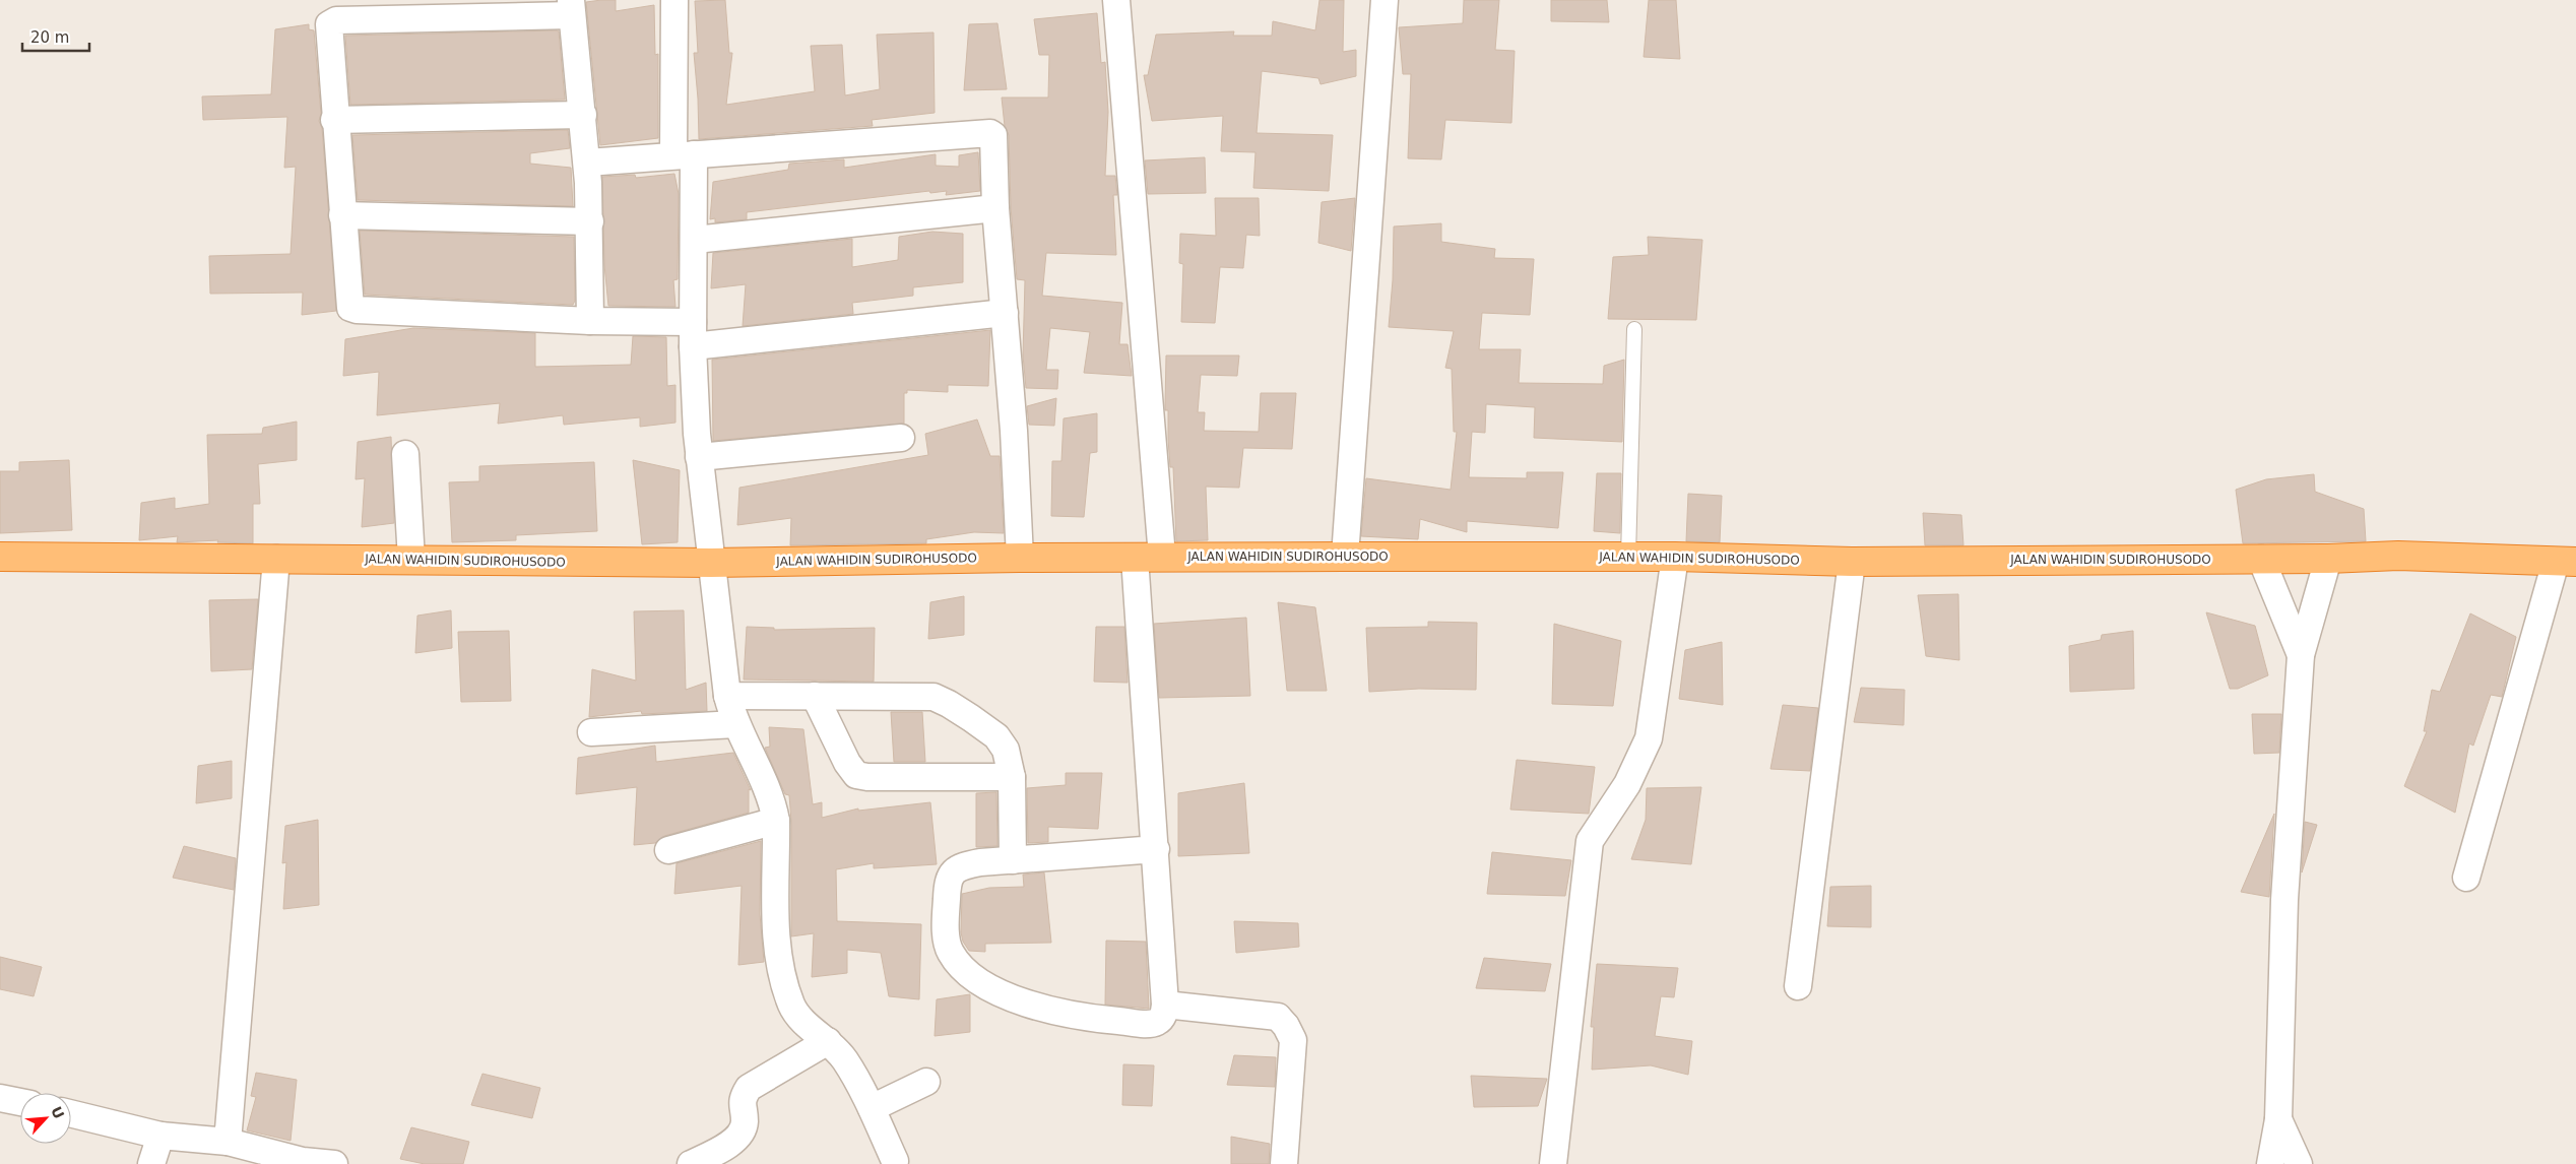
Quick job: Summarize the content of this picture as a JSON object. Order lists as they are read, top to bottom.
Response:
{
  "streets": {
    "highway": ["JALAN WAHIDIN SUDIROHUSODO"]
  },
  "scale_bar": "20 m",
  "north": "top right"
}
